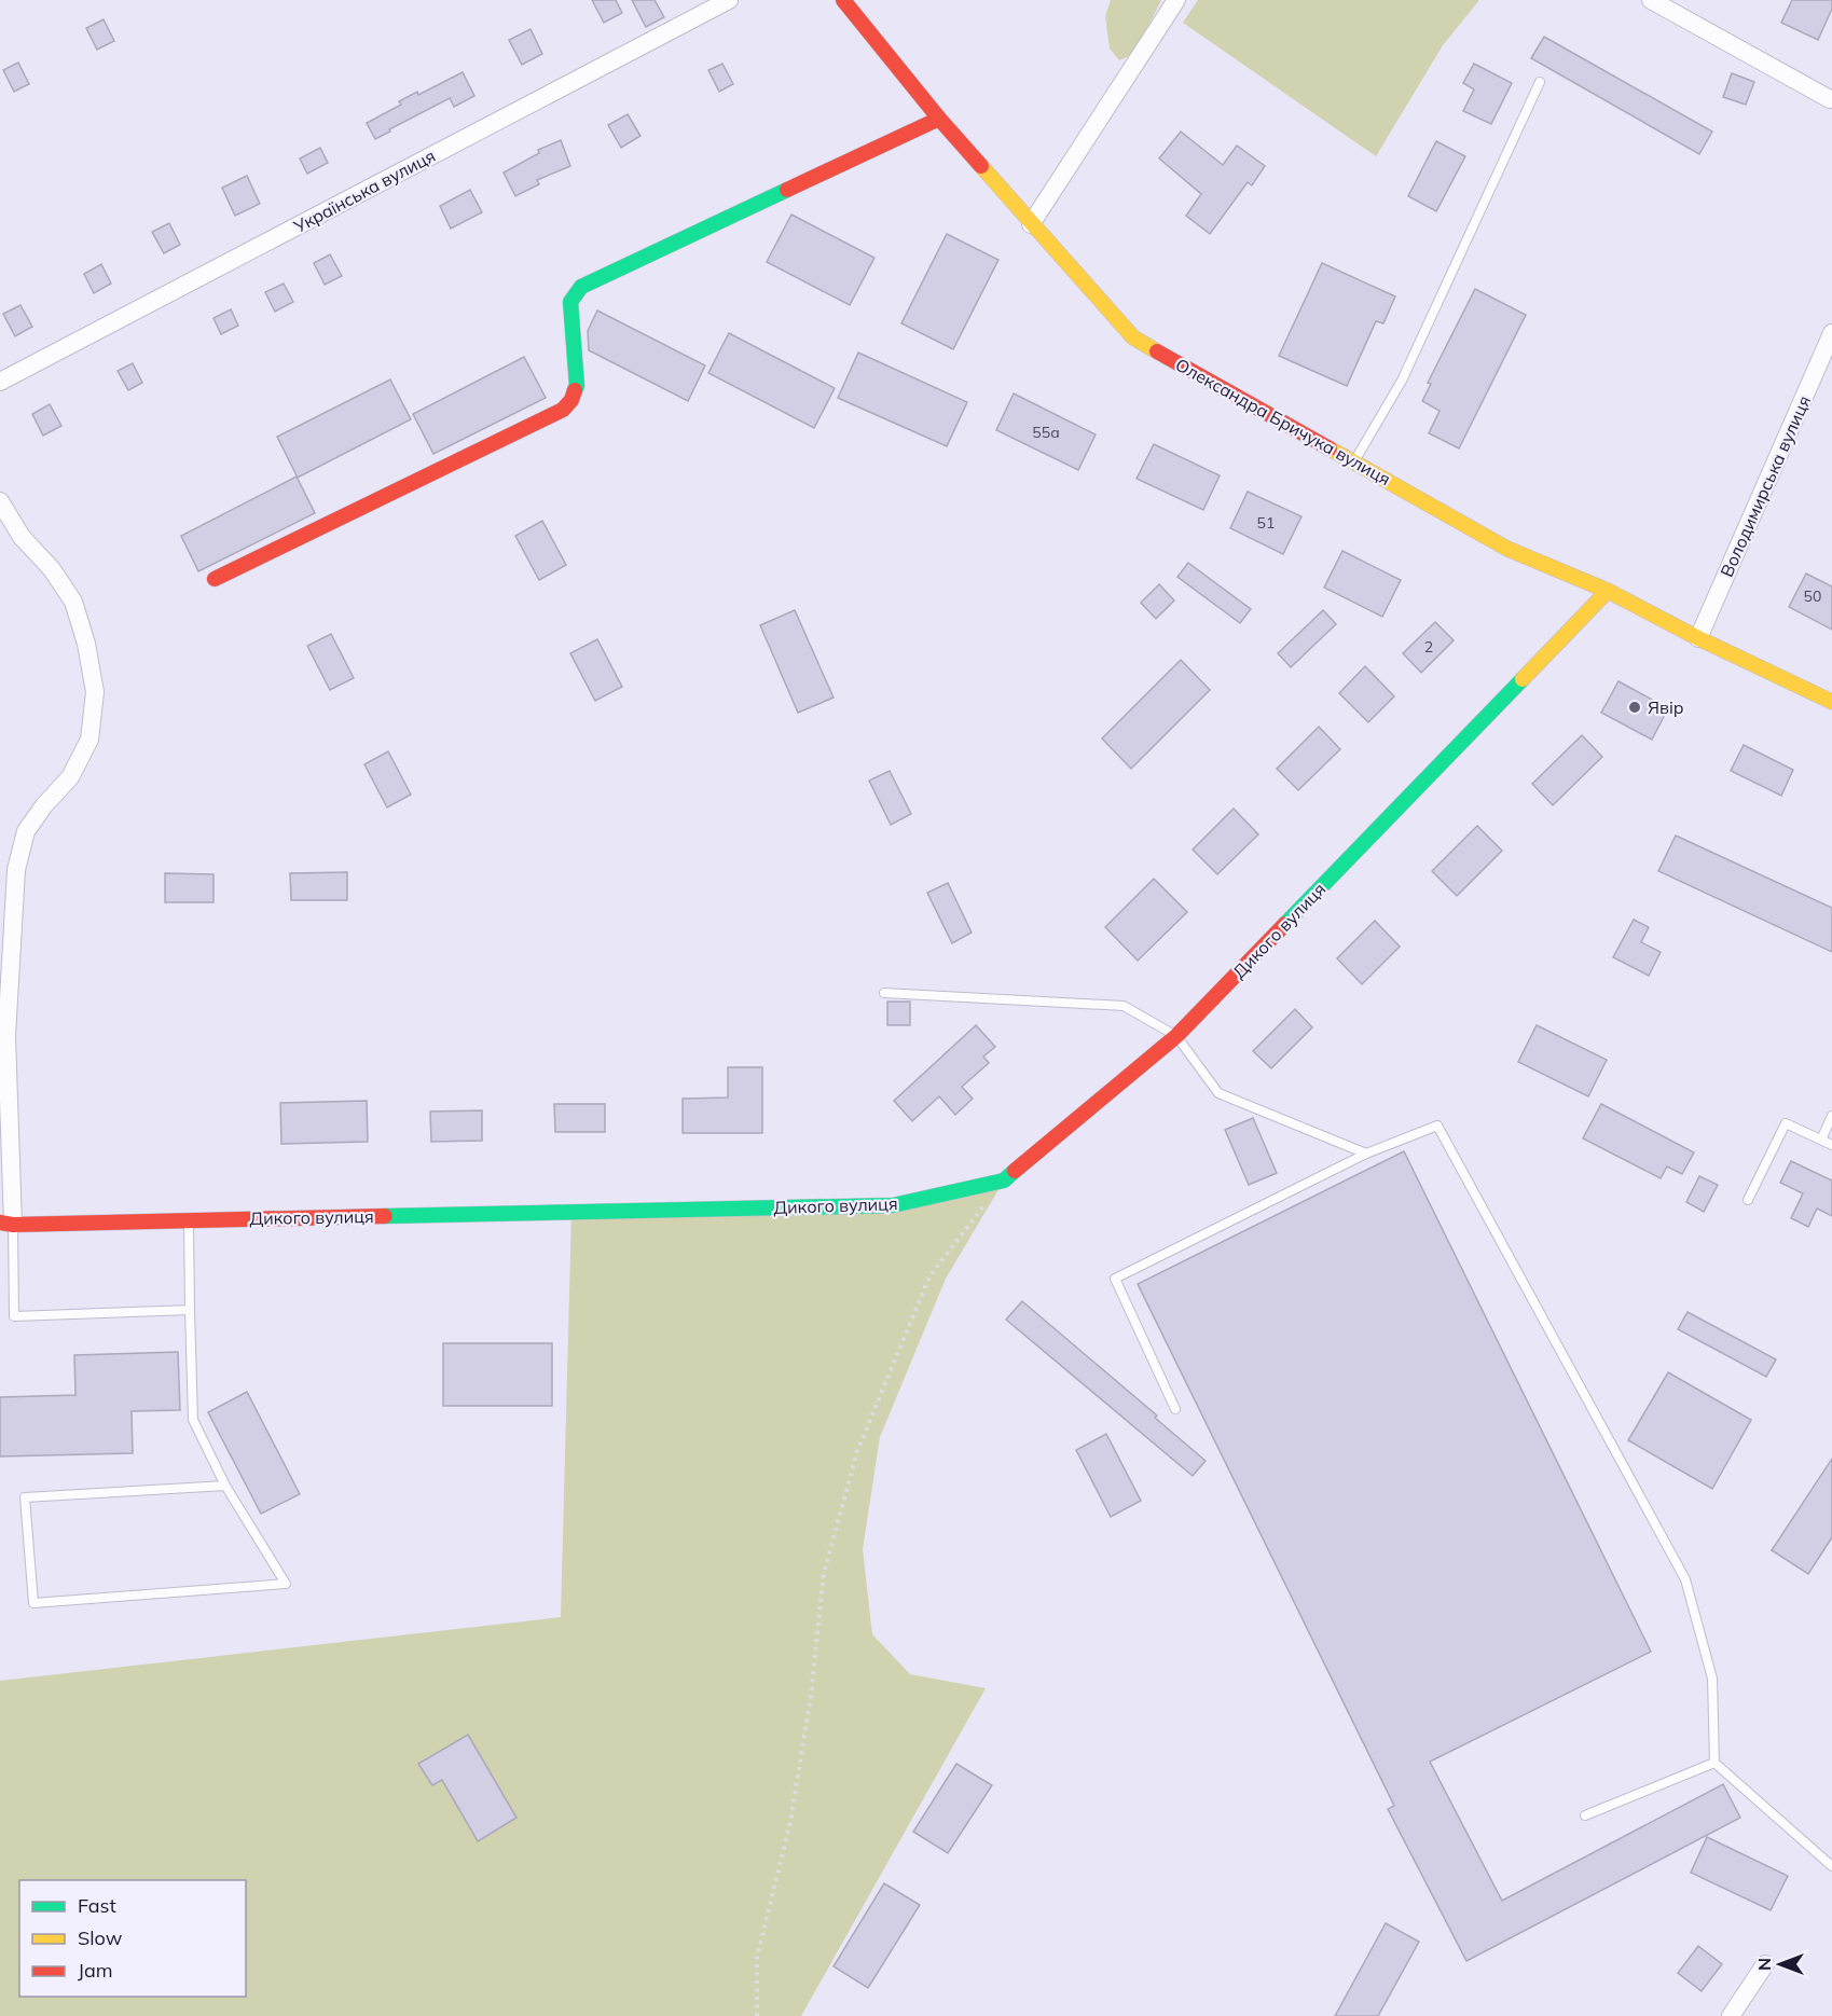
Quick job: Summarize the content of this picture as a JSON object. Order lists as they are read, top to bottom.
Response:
{
  "streets": {
    "street": [
      "Українська вулиця",
      "Олександра Бричука вулиця",
      "Володимирська вулиця",
      "Дикого вулиця"
    ]
  },
  "crossings": [
    ["Олександра Бричука вулиця", "Володимирська вулиця"],
    ["Олександра Бричука вулиця", "Дикого вулиця"]
  ],
  "places": ["Явiр"],
  "house_numbers": [
    "55а",
    "51",
    "50",
    "2"
  ],
  "legend": ["Fast", "Slow", "Jam"],
  "north": "left"
}
